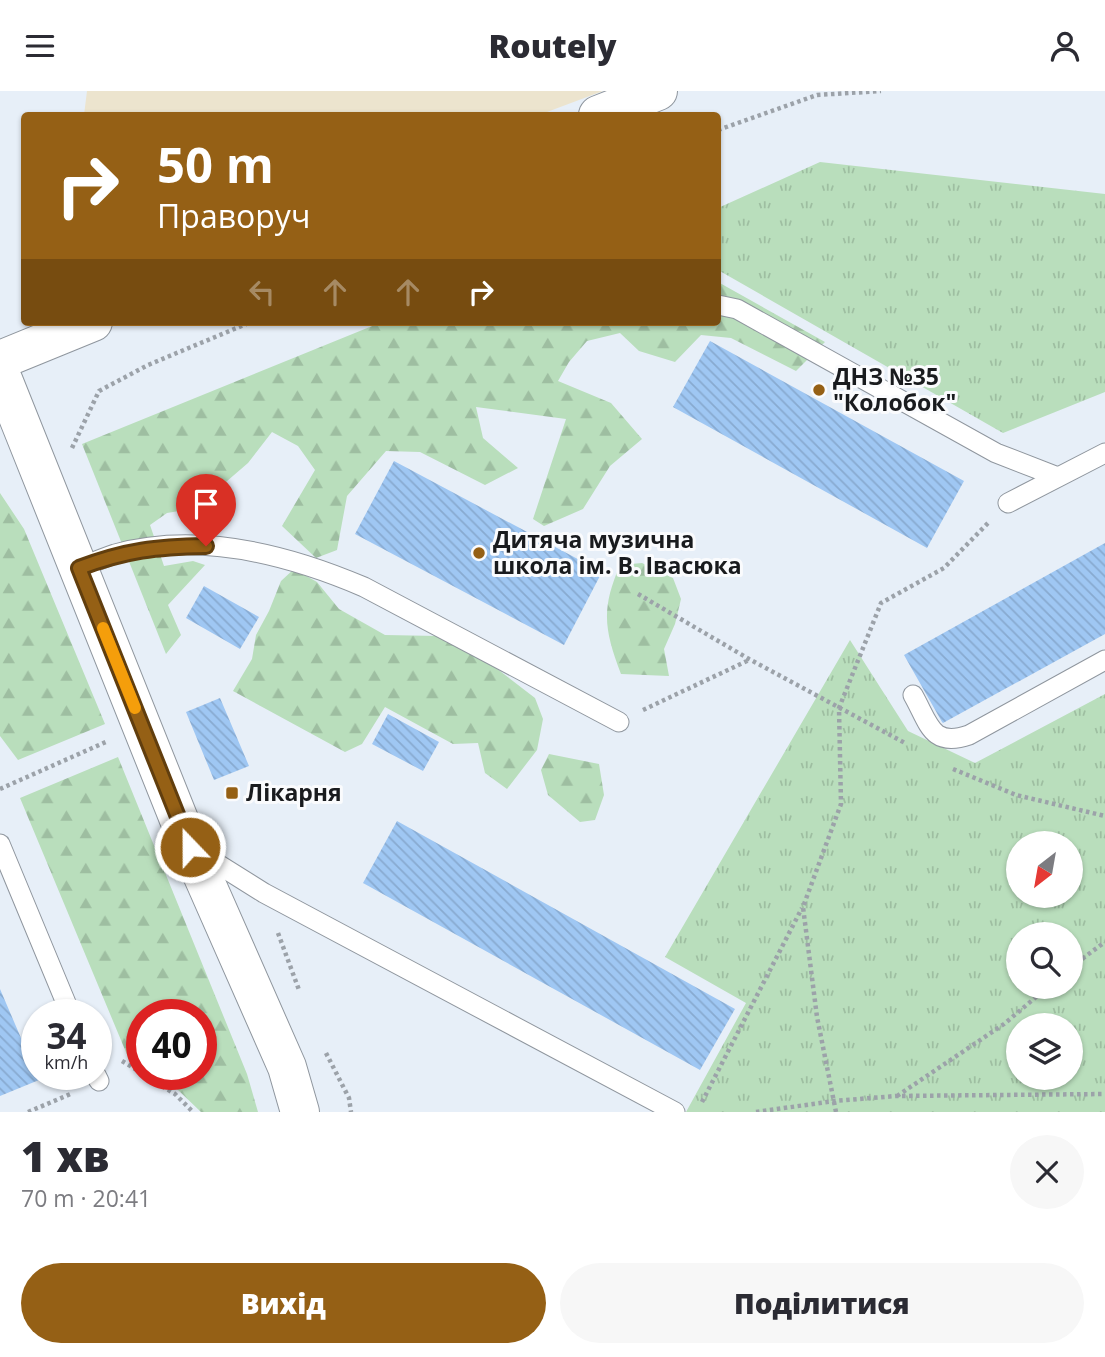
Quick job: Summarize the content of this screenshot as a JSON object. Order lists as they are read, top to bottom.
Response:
{
  "places": {
    "other": ["ДНЗ №35 \"Колобок\"", "Дитяча музична школа ім. В. Івасюка"],
    "transit": ["Лікарня"]
  },
  "north": "bottom left",
  "page": {
    "header": "Routely",
    "turn": ["50 m", "Праворуч"],
    "speed": "34 km/h",
    "limit": "40",
    "heading": ["1 хв", "70 m · 20:41"],
    "buttons": ["Вихід", "Поділитися"]
  }
}
